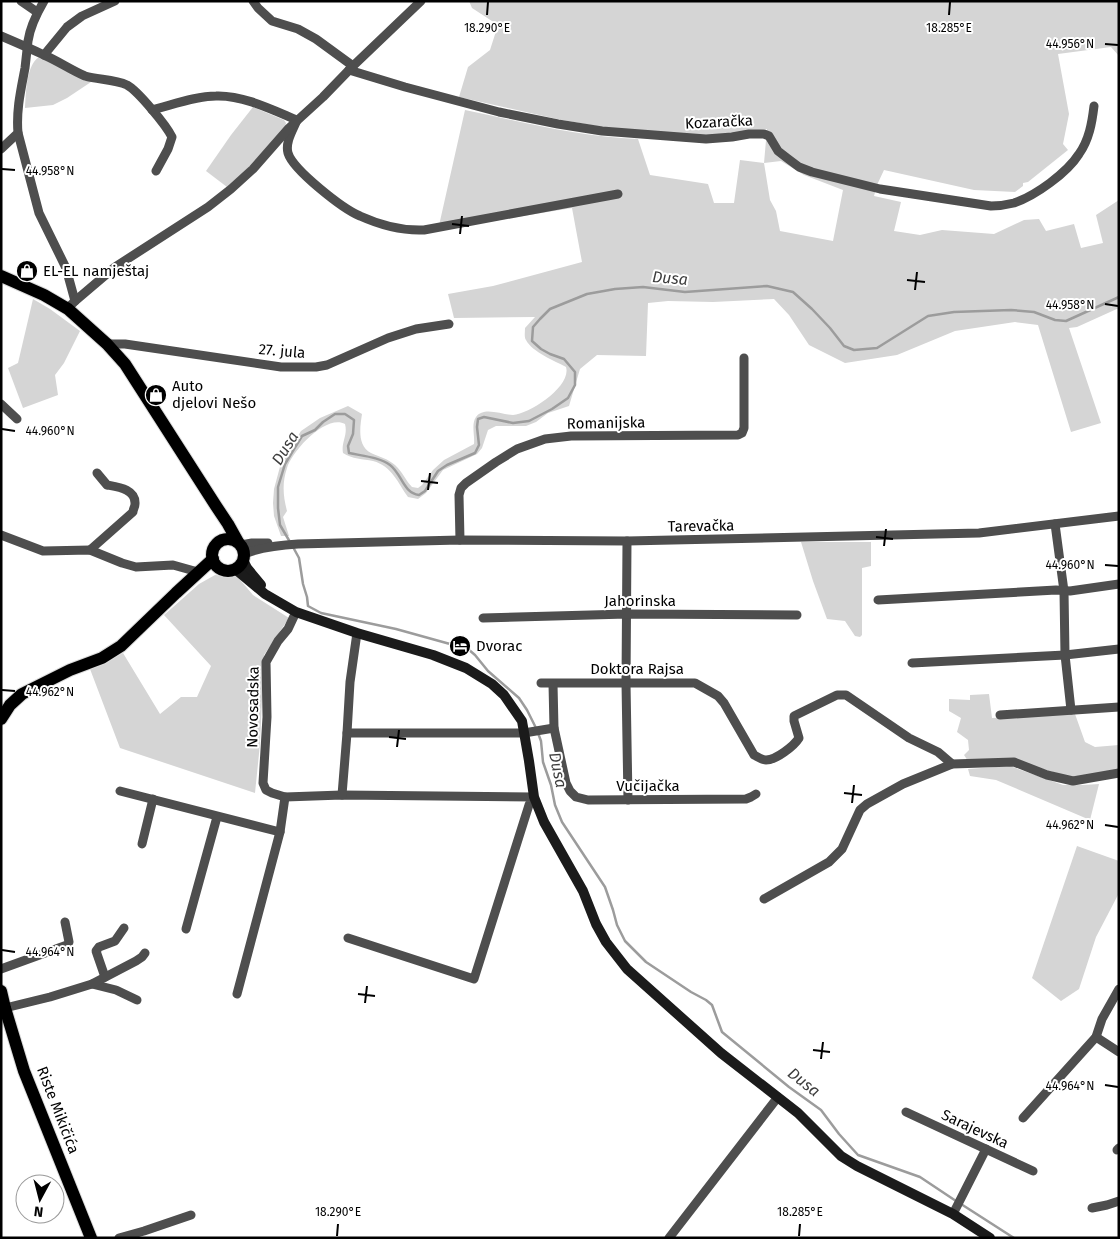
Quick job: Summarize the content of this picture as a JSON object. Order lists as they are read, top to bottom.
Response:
{
  "streets": {
    "main road": ["Riste Mikičića"],
    "street": [
      "Kozaračka",
      "27. jula",
      "Romanijska",
      "Tarevačka",
      "Jahorinska",
      "Doktora Rajsa",
      "Novosadska",
      "Vučijačka",
      "Sarajevska"
    ]
  },
  "crossings": [
    ["Romanijska", "Tarevačka"]
  ],
  "water": ["Dusa"],
  "places": {
    "shop": ["EL-EL namještaj", "Auto djelovi Nešo"],
    "hotel": ["Dvorac"]
  },
  "north": "bottom",
  "coordinates": [
    "18.290°E",
    "18.285°E",
    "44.956°N",
    "44.958°N",
    "44.960°N",
    "44.962°N",
    "44.964°N"
  ]
}
